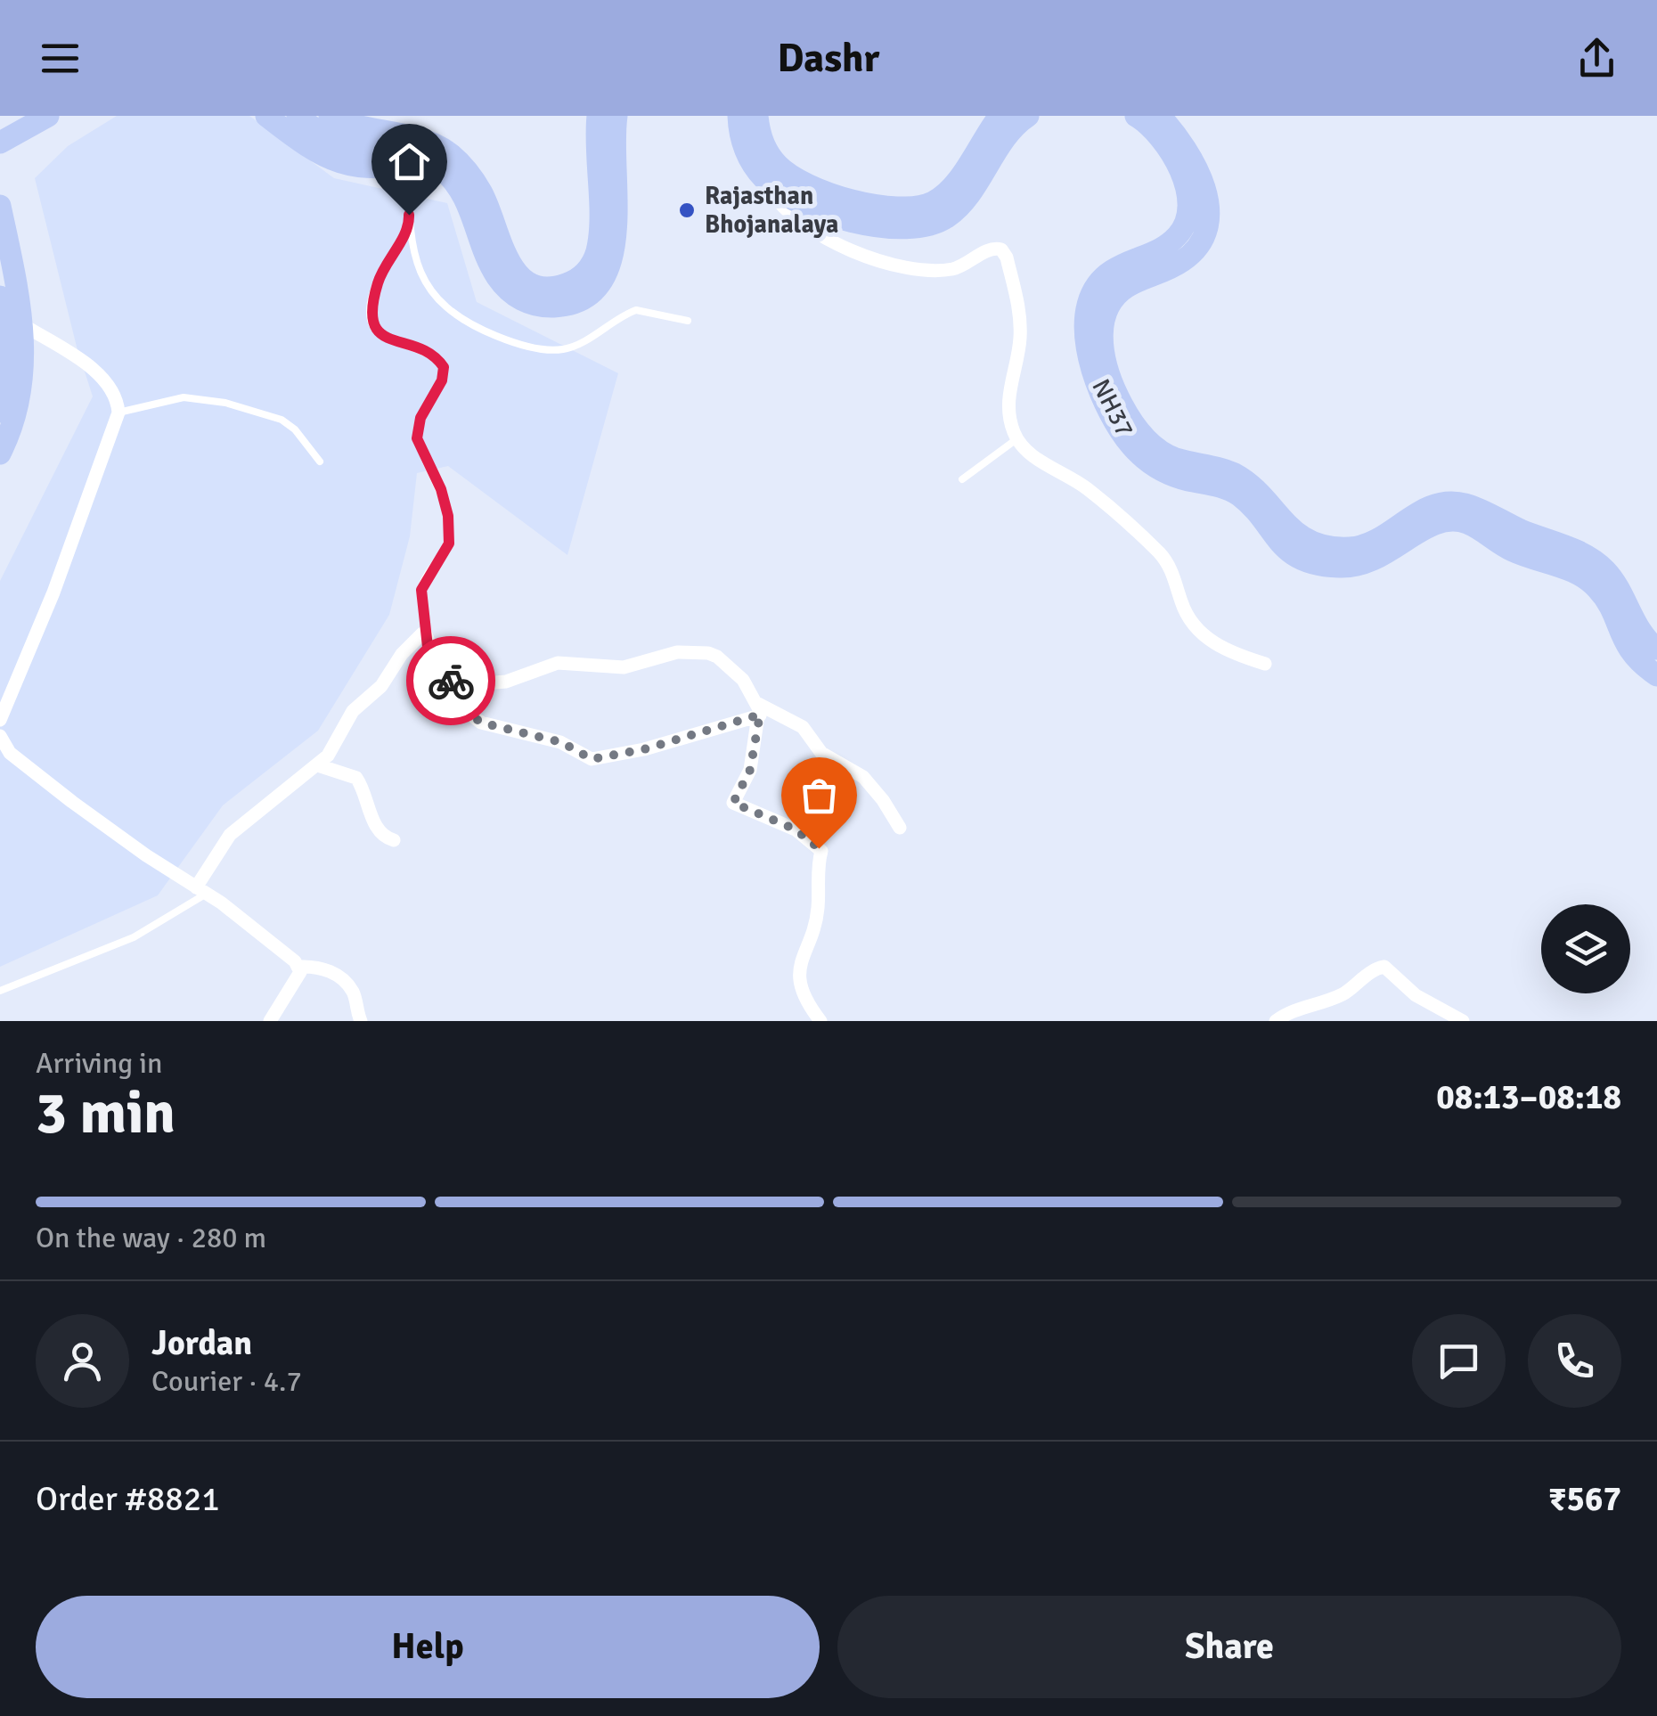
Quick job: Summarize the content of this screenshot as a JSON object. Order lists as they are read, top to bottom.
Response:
{
  "streets": {
    "highway": ["NH37"]
  },
  "places": ["Rajasthan Bhojanalaya"],
  "page": {
    "header": "Dashr",
    "heading": ["3 min", "Arriving in", "08:13–08:18"],
    "panel": [
      "Jordan",
      "Courier · 4.7",
      "Order #8821",
      "₹567"
    ],
    "bar": "On the way · 280 m",
    "buttons": ["Help", "Share"]
  }
}
